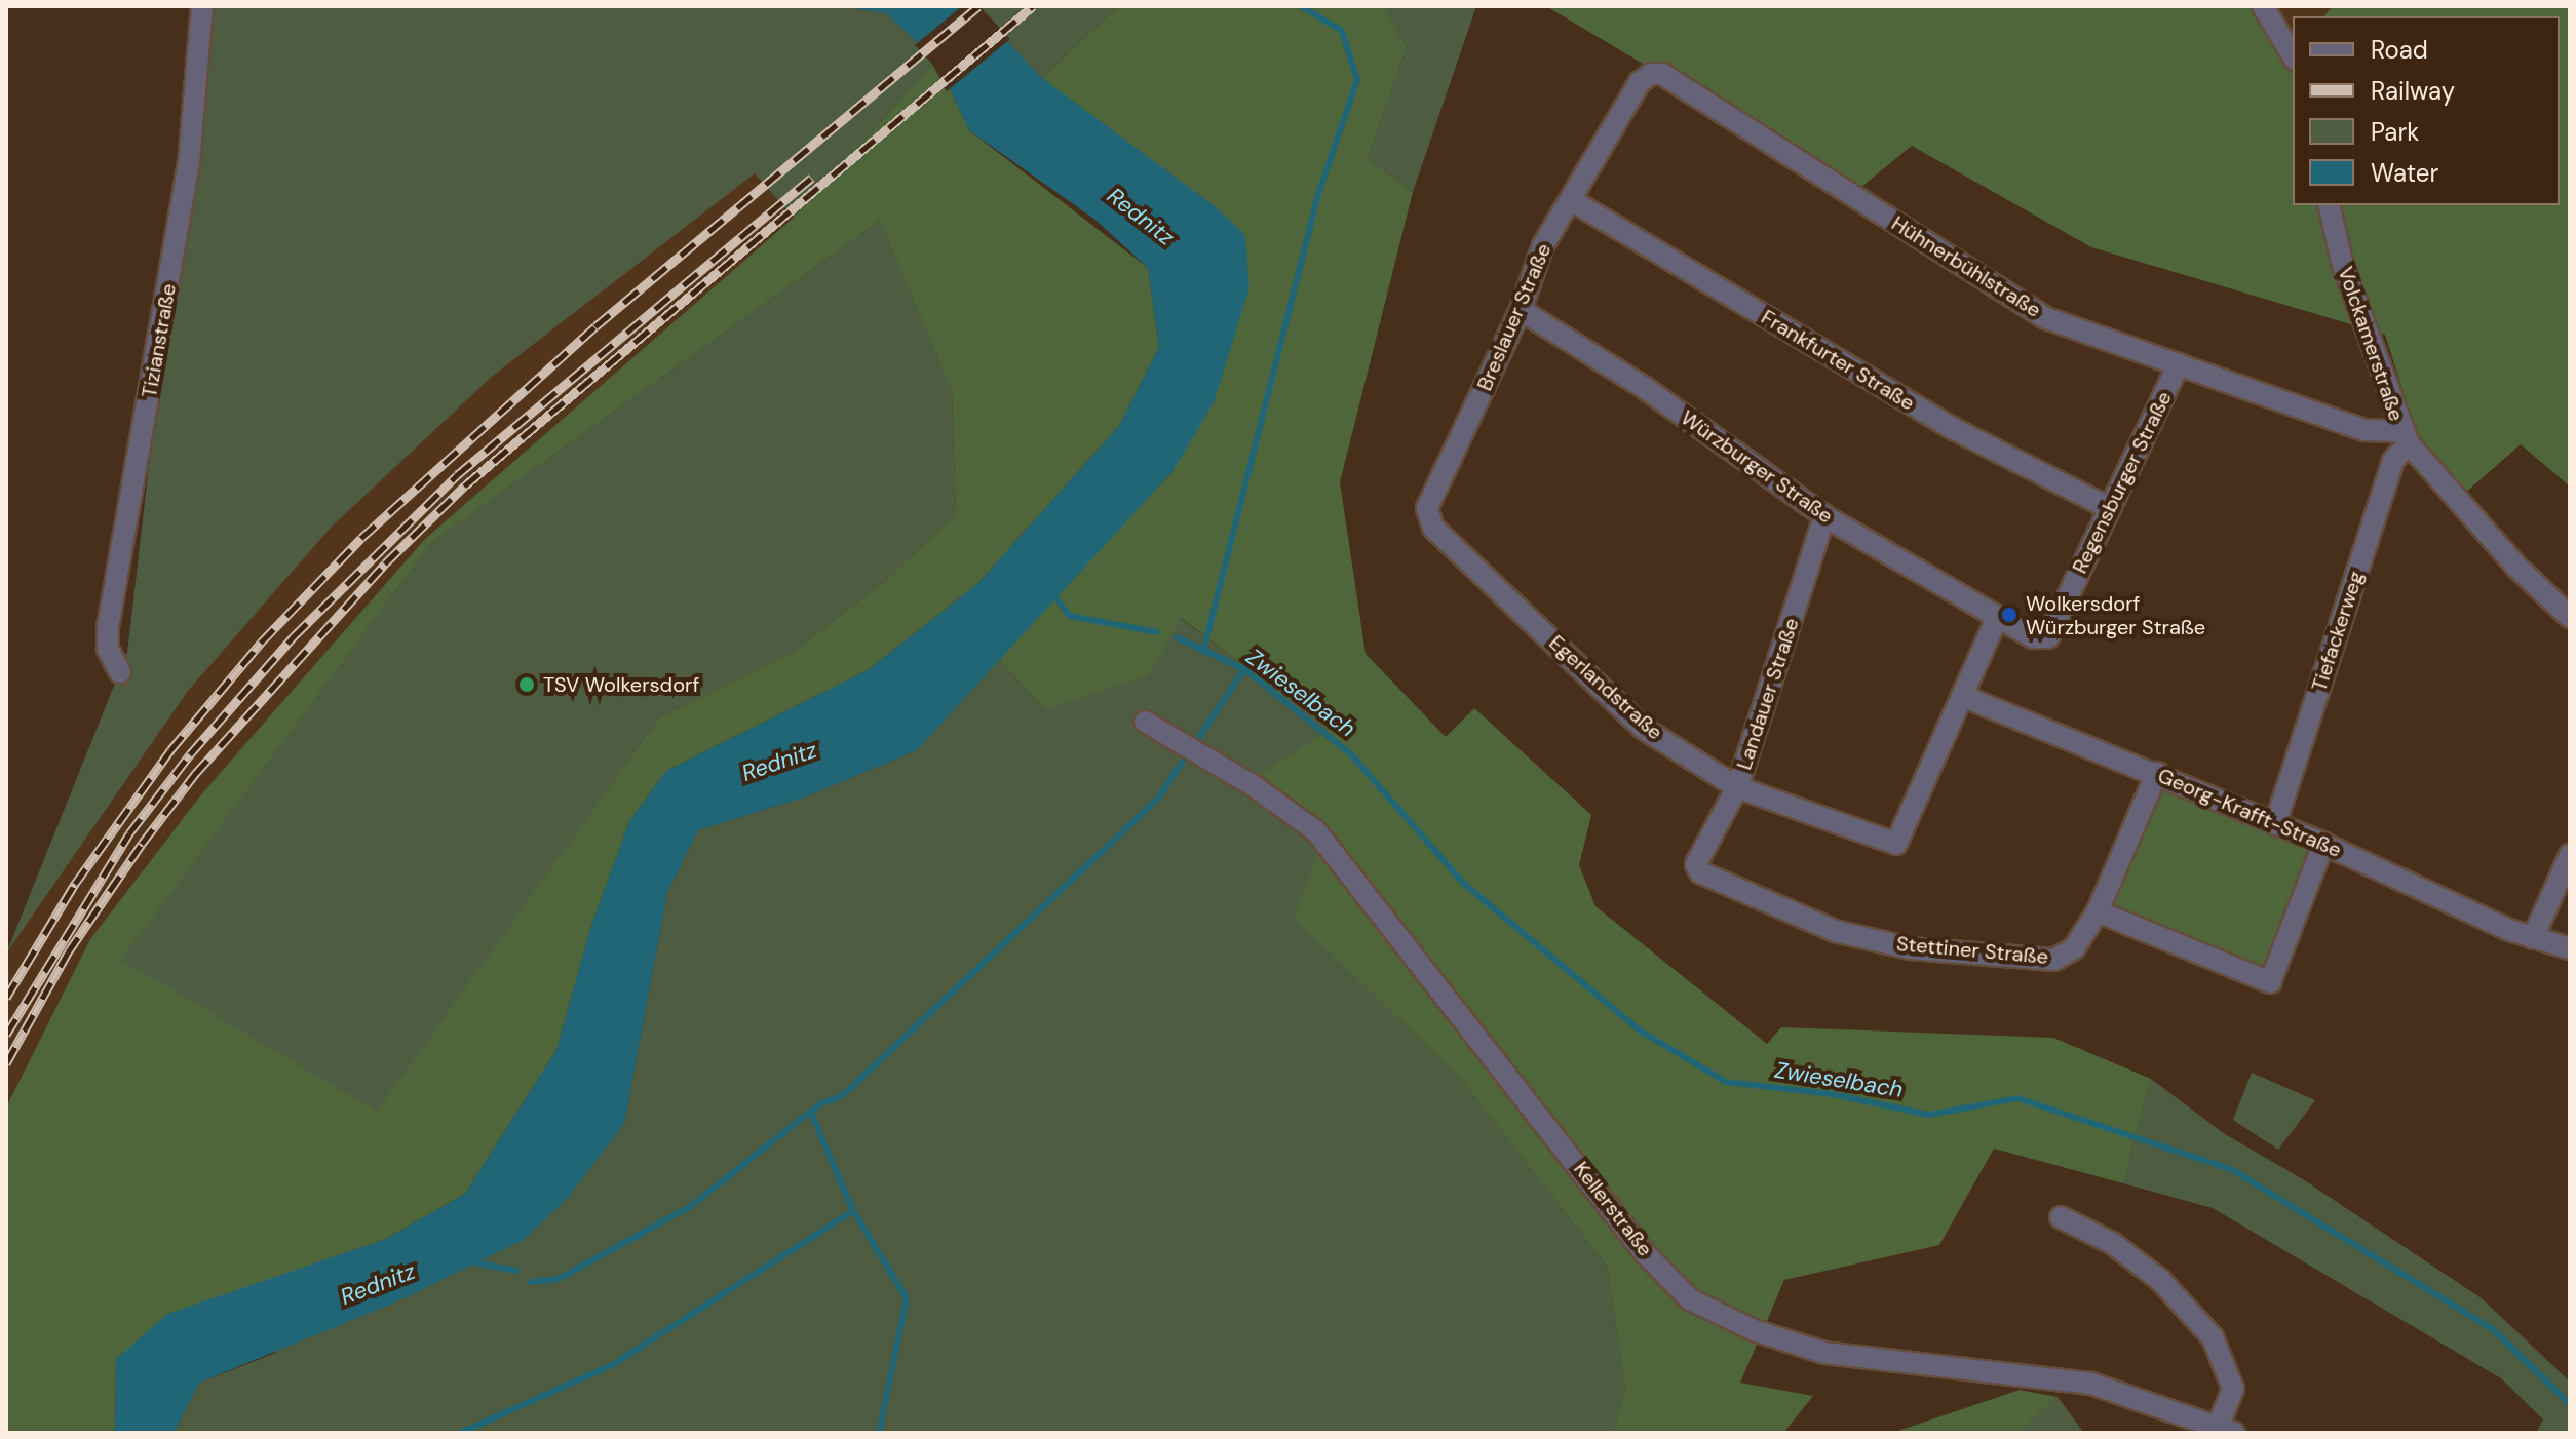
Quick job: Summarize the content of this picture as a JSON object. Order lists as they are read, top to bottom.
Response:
{
  "streets": {
    "street": [
      "Hühnerbühlstraße",
      "Breslauer Straße",
      "Tizianstraße",
      "Volckamerstraße",
      "Frankfurter Straße",
      "Würzburger Straße",
      "Regensburger Straße",
      "Tiefackerweg",
      "Egerlandstraße",
      "Landauer Straße",
      "Georg-Krafft-Straße",
      "Stettiner Straße",
      "Kellerstraße"
    ]
  },
  "crossings": [
    ["Hühnerbühlstraße", "Breslauer Straße"],
    ["Hühnerbühlstraße", "Volckamerstraße"],
    ["Hühnerbühlstraße", "Regensburger Straße"],
    ["Hühnerbühlstraße", "Tiefackerweg"],
    ["Breslauer Straße", "Frankfurter Straße"],
    ["Breslauer Straße", "Würzburger Straße"],
    ["Breslauer Straße", "Egerlandstraße"],
    ["Volckamerstraße", "Tiefackerweg"],
    ["Frankfurter Straße", "Regensburger Straße"],
    ["Würzburger Straße", "Regensburger Straße"],
    ["Würzburger Straße", "Landauer Straße"],
    ["Tiefackerweg", "Georg-Krafft-Straße"],
    ["Egerlandstraße", "Landauer Straße"],
    ["Egerlandstraße", "Georg-Krafft-Straße"],
    ["Landauer Straße", "Stettiner Straße"],
    ["Georg-Krafft-Straße", "Stettiner Straße"]
  ],
  "water": ["Rednitz", "Zwieselbach"],
  "places": ["Wolkersdorf Würzburger Straße", "TSV Wolkersdorf"],
  "legend": [
    "Road",
    "Railway",
    "Park",
    "Water"
  ]
}
